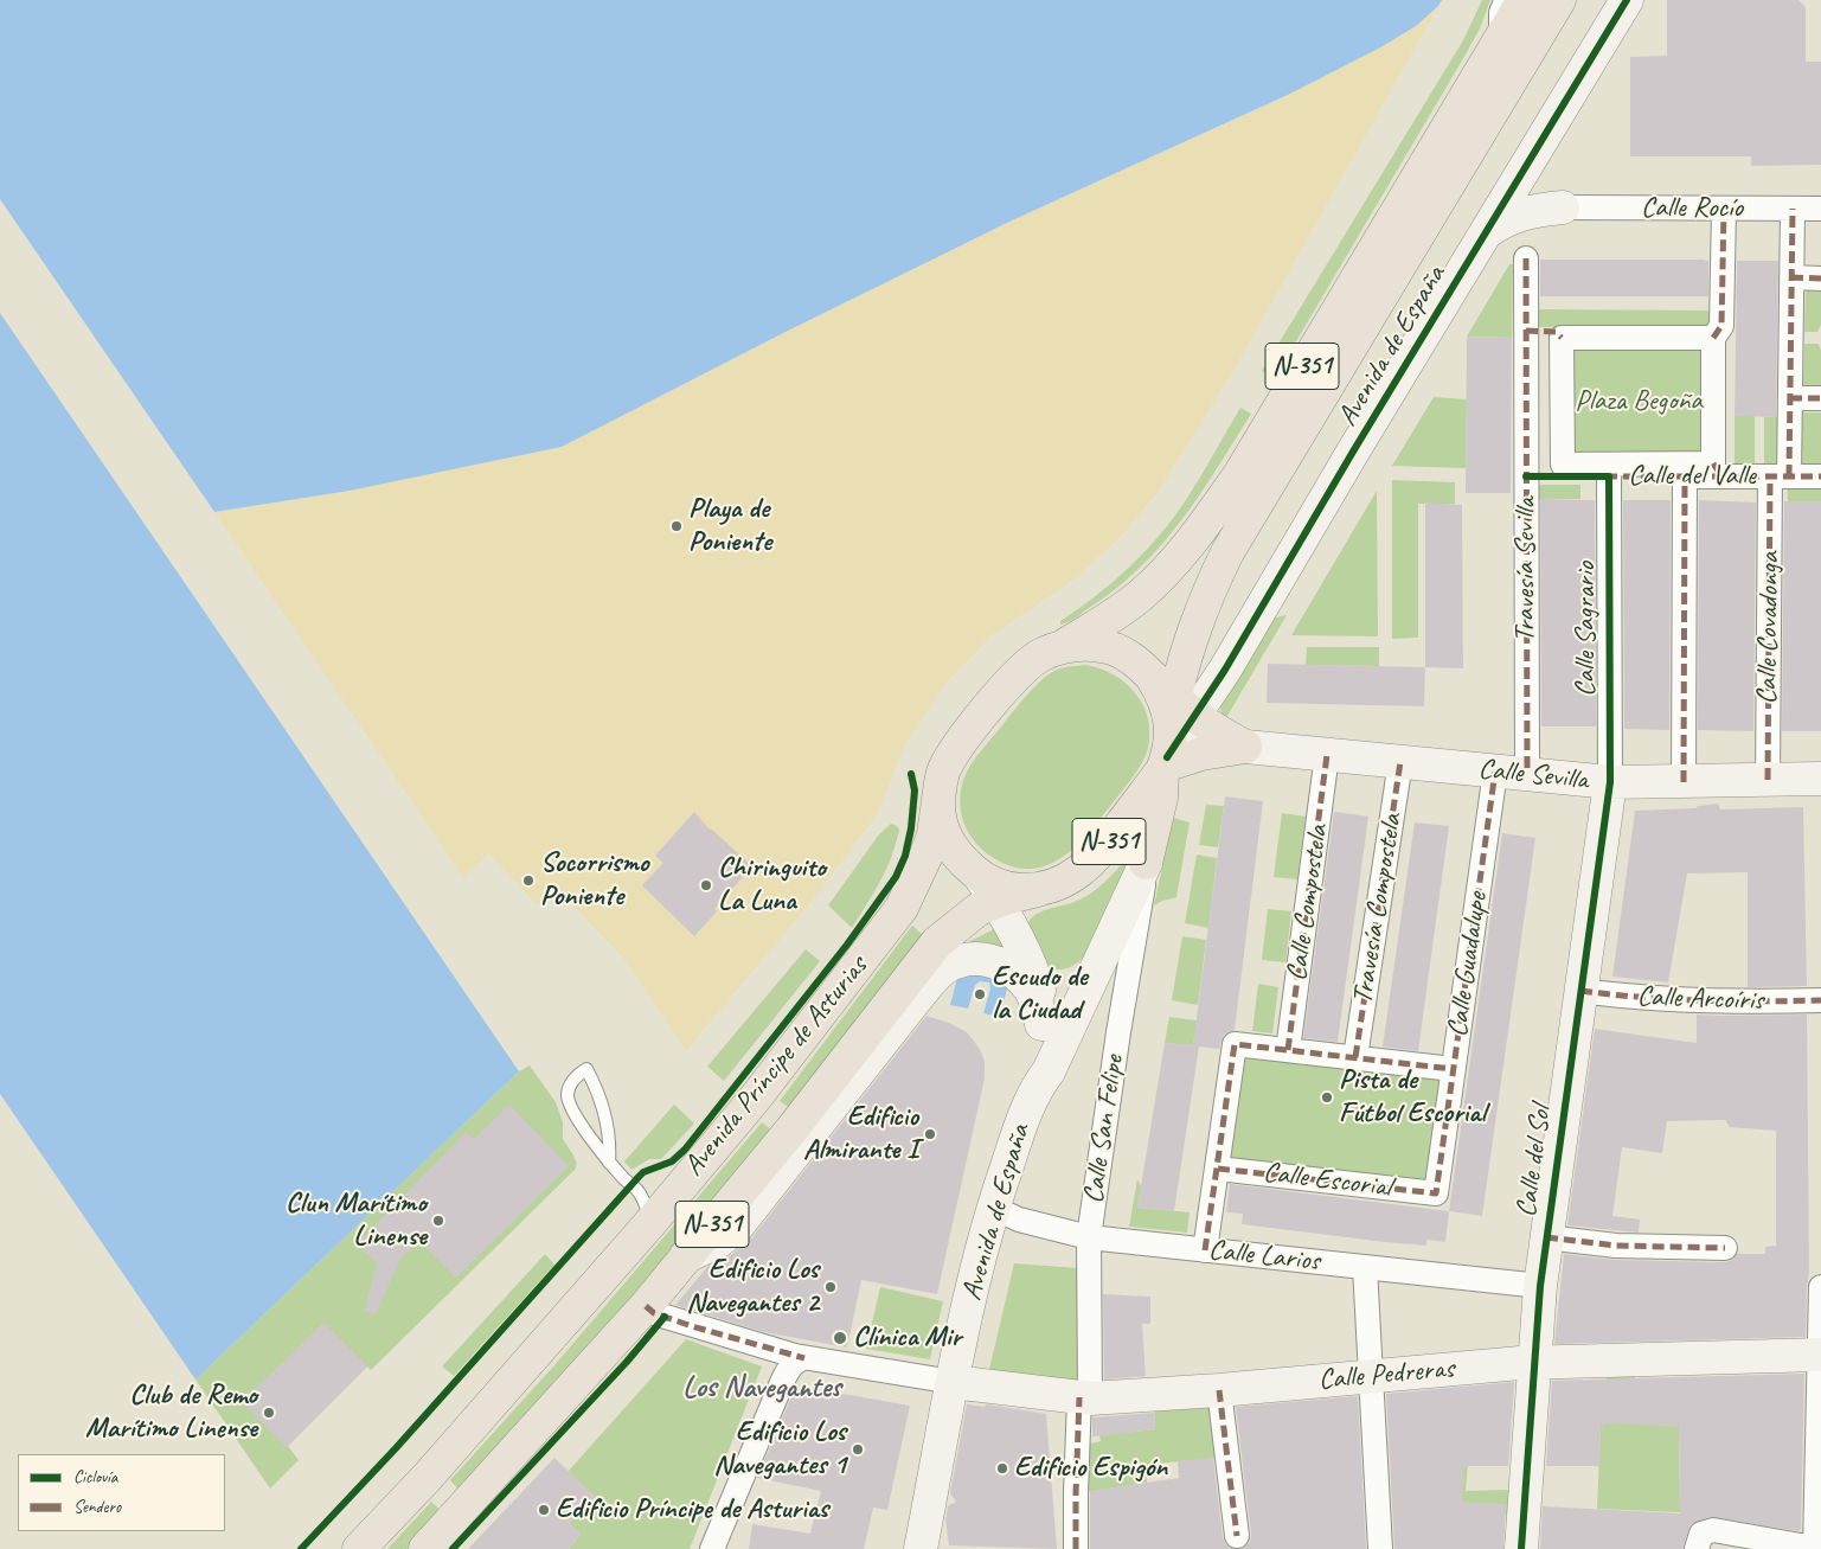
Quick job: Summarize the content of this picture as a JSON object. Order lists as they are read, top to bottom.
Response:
{
  "streets": {
    "highway": ["Avenida de España", "N-351", "Avenida Príncipe de Asturias"],
    "main road": ["Calle Sevilla", "Calle del Sol", "Calle Pedreras"],
    "street": [
      "Calle Rocío",
      "Calle del Valle",
      "Travesía Sevilla",
      "Calle Covadonga",
      "Calle Sagrario",
      "Calle Compostela",
      "Travesía Compostela",
      "Calle Guadalupe",
      "Calle Arcoíris",
      "Calle San Felipe",
      "Calle Escorial",
      "Calle Larios"
    ]
  },
  "crossings": [
    ["Calle Rocío", "Calle Covadonga"],
    ["Avenida de España", "N-351"],
    ["Avenida de España", "Calle Larios"],
    ["Avenida de España", "Calle Pedreras"],
    ["N-351", "Avenida Príncipe de Asturias"],
    ["Calle del Valle", "Travesía Sevilla"],
    ["Calle del Valle", "Calle Covadonga"],
    ["Calle del Valle", "Calle Sagrario"],
    ["Travesía Sevilla", "Calle Sevilla"],
    ["Travesía Sevilla", "Calle Guadalupe"],
    ["Calle Covadonga", "Calle Sevilla"],
    ["Calle Sagrario", "Calle Sevilla"],
    ["Calle Sagrario", "Calle del Sol"],
    ["Calle Sevilla", "Calle Compostela"],
    ["Calle Sevilla", "Travesía Compostela"],
    ["Calle Sevilla", "Calle Guadalupe"],
    ["Calle Sevilla", "Calle del Sol"],
    ["Calle Guadalupe", "Calle Escorial"],
    ["Calle Arcoíris", "Calle del Sol"],
    ["Calle San Felipe", "Calle Larios"],
    ["Calle San Felipe", "Calle Pedreras"],
    ["Calle del Sol", "Calle Larios"],
    ["Calle del Sol", "Calle Pedreras"]
  ],
  "districts": ["Los Navegantes"],
  "parks": ["Plaza Begoña"],
  "places": [
    "Playa de Poniente",
    "Socorrismo Poniente",
    "Chiringuito La Luna",
    "Escudo de la Ciudad",
    "Pista de Fútbol Escorial",
    "Edificio Almirante I",
    "Clun Marítimo Linense",
    "Edificio Los Navegantes 2",
    "Clínica Mir",
    "Club de Remo Marítimo Linense",
    "Edificio Los Navegantes 1",
    "Edificio Espigón",
    "Edificio Príncipe de Asturias"
  ],
  "legend": ["Ciclovía", "Sendero"]
}
